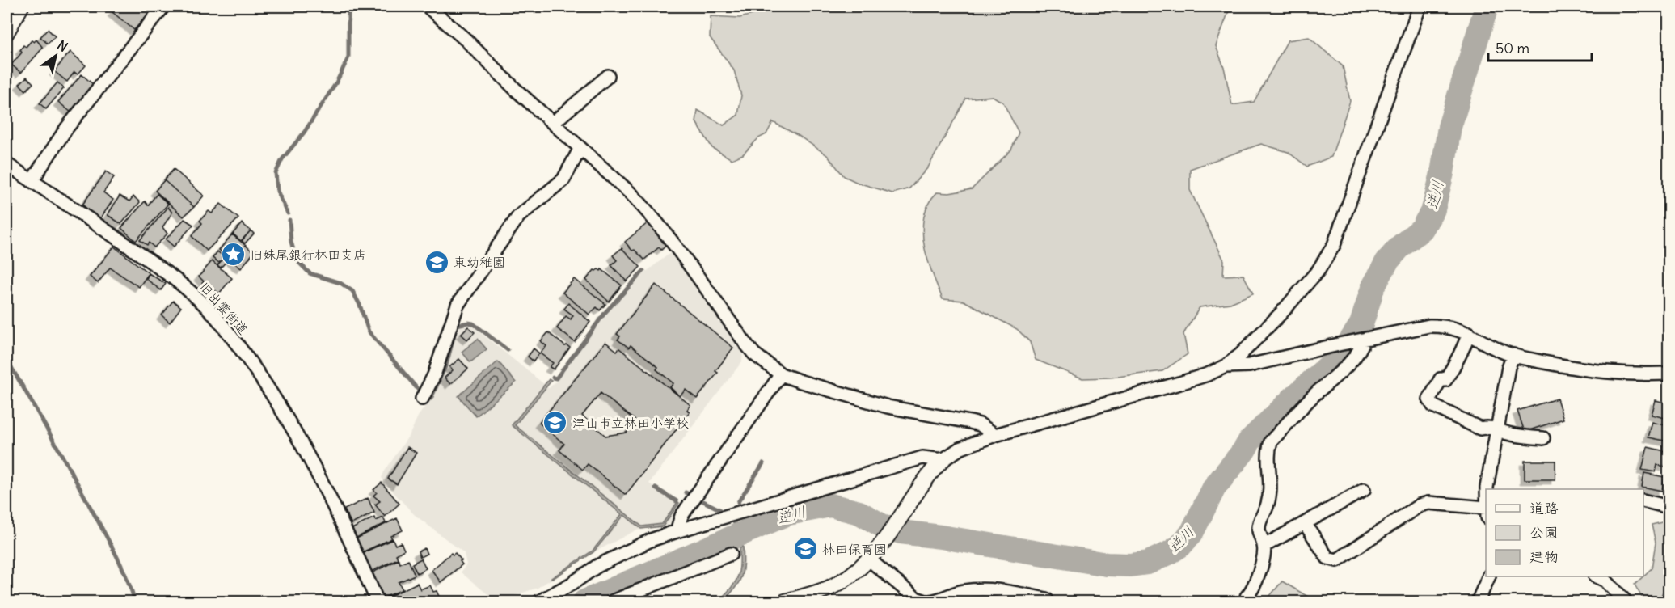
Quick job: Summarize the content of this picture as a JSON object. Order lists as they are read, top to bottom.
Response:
{
  "streets": {
    "street": ["旧出雲街道"]
  },
  "water": ["逆川"],
  "places": {
    "place": ["旧妹尾銀行林田支店"],
    "school or university": ["東幼稚園", "津山市立林田小学校", "林田保育園"]
  },
  "legend": ["道路", "公園", "建物"],
  "scale_bar": "50 m",
  "north": "top right"
}
